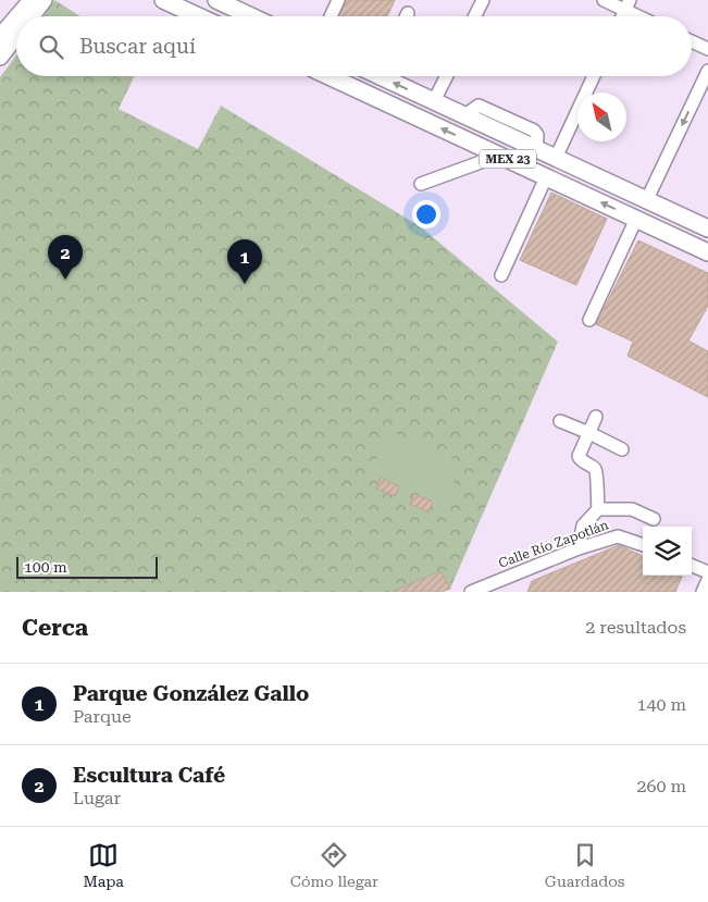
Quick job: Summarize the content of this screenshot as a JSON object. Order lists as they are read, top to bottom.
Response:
{
  "streets": {
    "main road": ["MEX 23"],
    "street": ["Calle Río Zapotlán"]
  },
  "scale_bar": "100 m",
  "north": "top left",
  "page": {
    "search": "Buscar aquí",
    "pins": ["2", "1"],
    "scale": "100 m",
    "heading": ["Cerca", "2 resultados"],
    "list": [
      {
        "mark": "1",
        "name": "Parque González Gallo",
        "note": "Parque",
        "value": "140 m"
      },
      {
        "mark": "2",
        "name": "Escultura Café",
        "note": "Lugar",
        "value": "260 m"
      }
    ],
    "nav": ["Mapa", "Cómo llegar", "Guardados"]
  }
}
